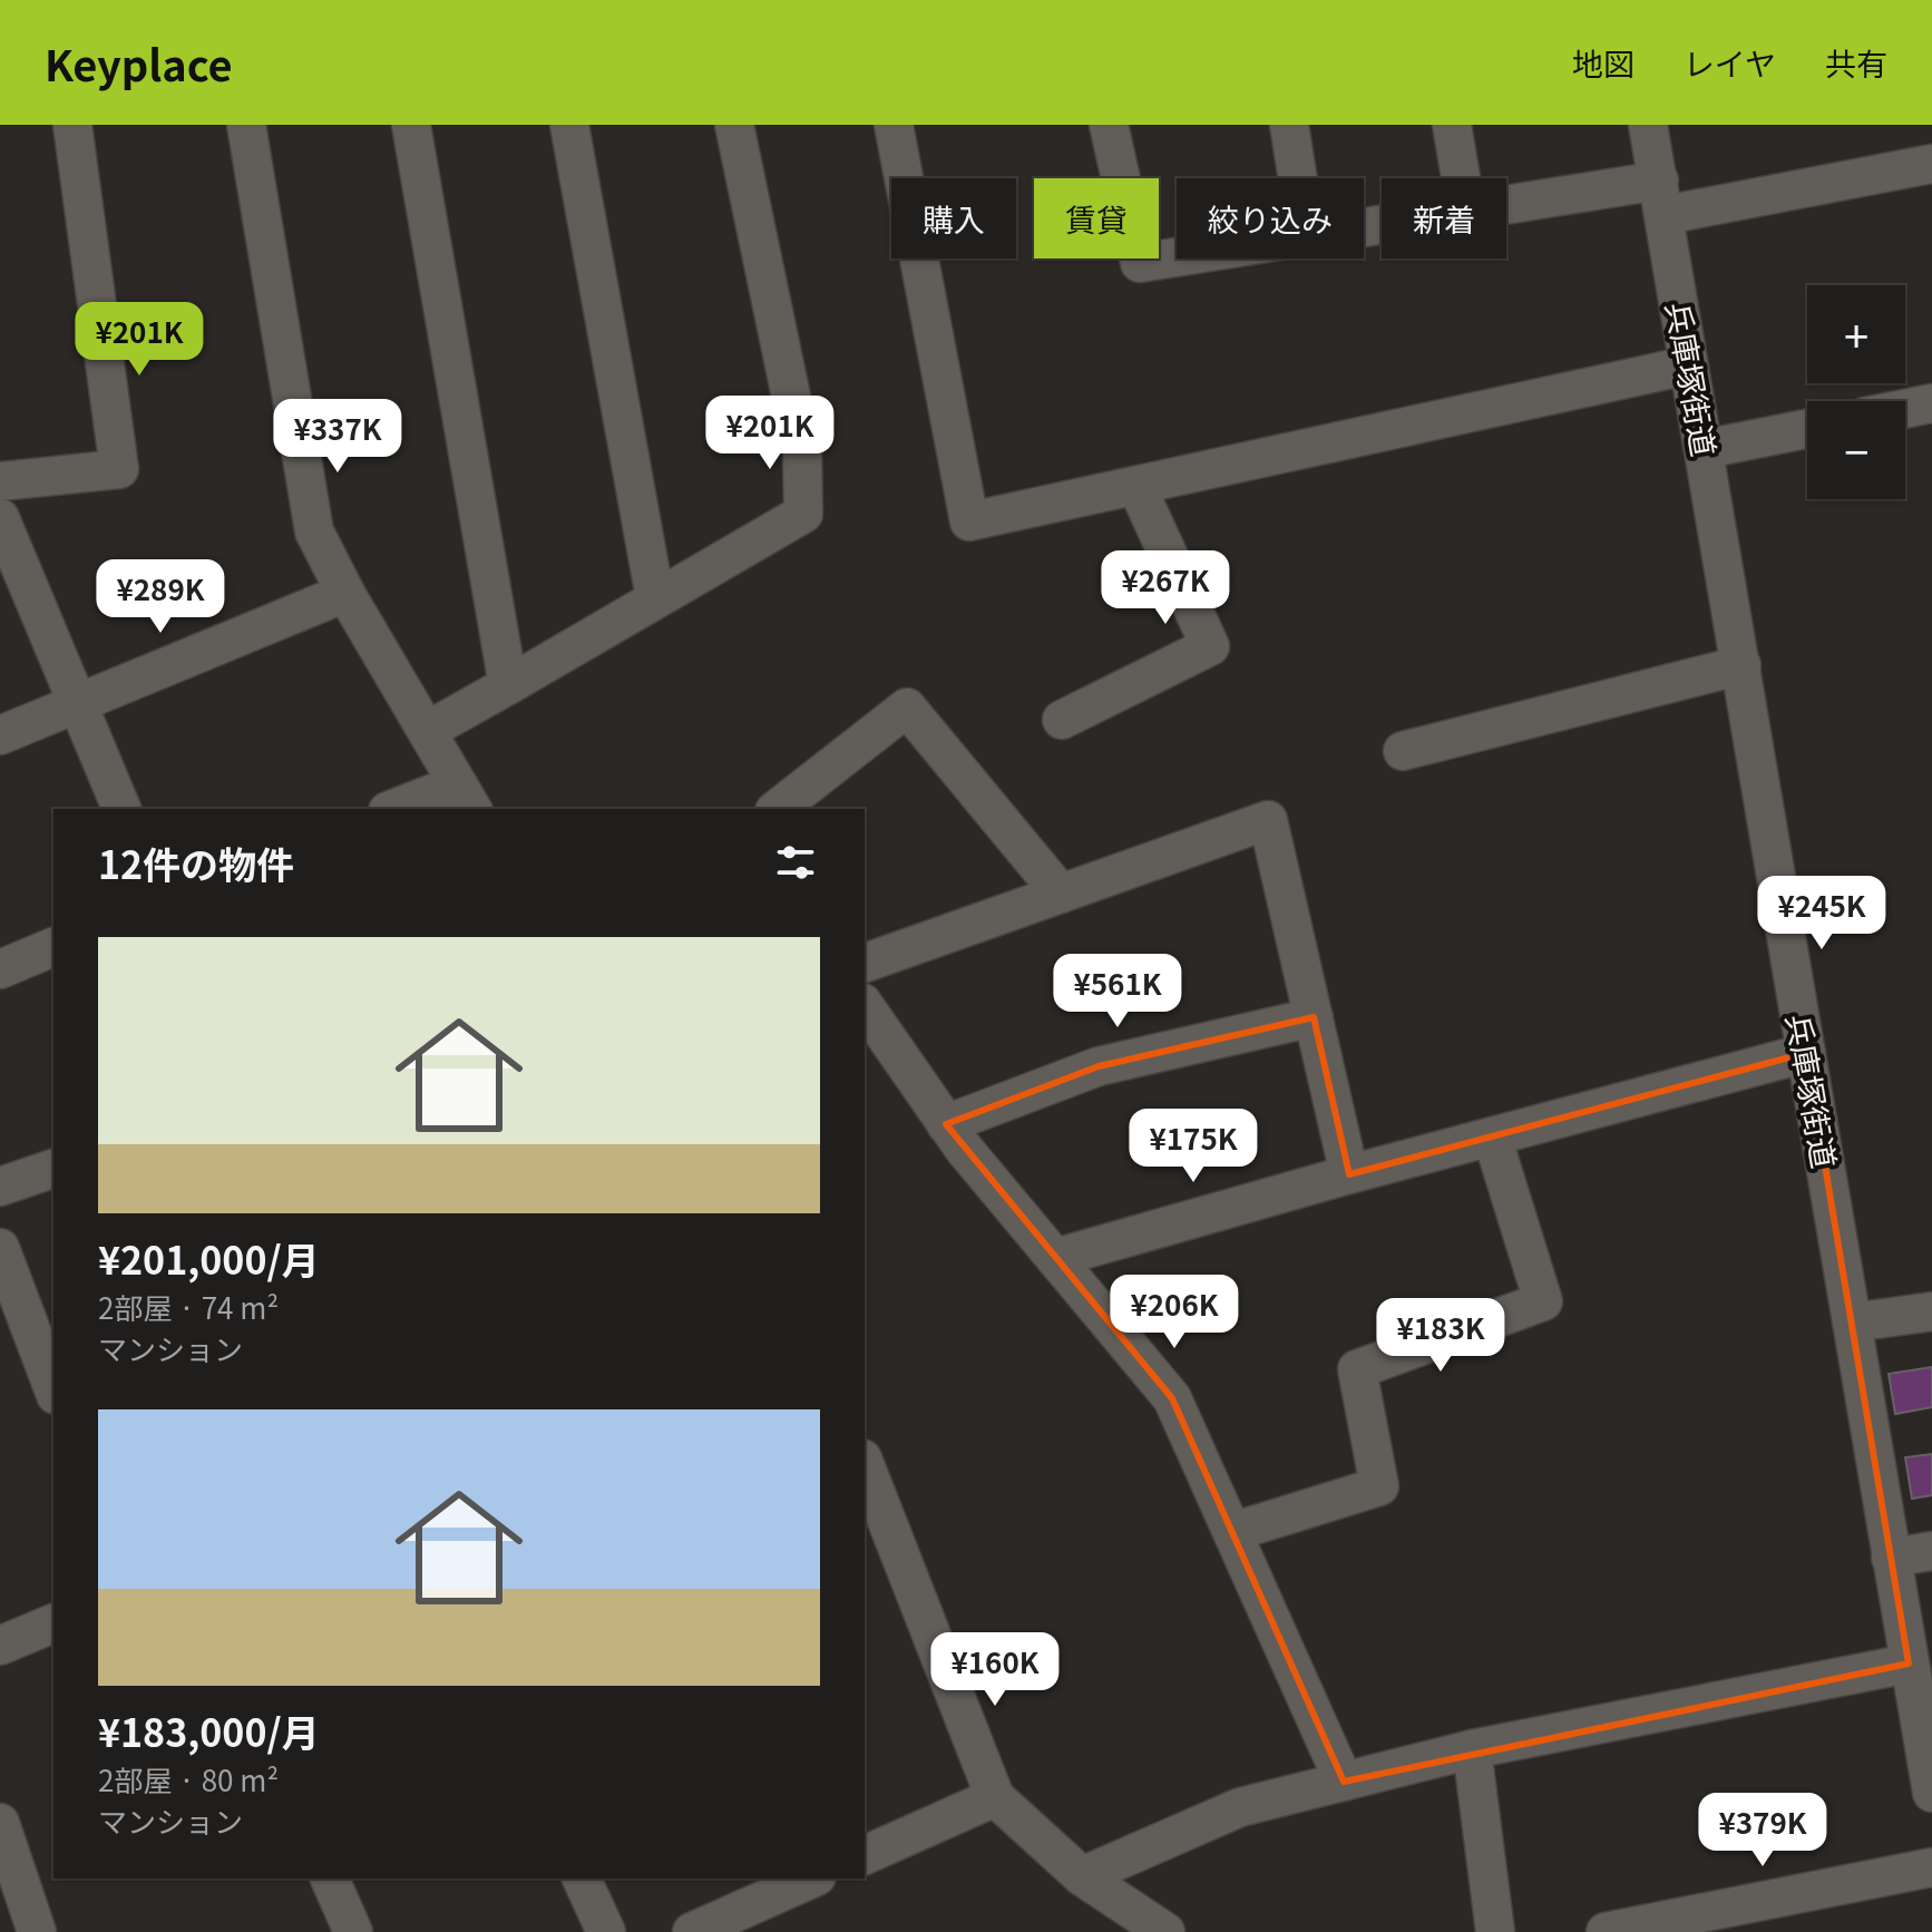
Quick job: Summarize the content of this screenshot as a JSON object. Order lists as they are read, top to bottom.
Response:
{
  "streets": {
    "street": ["兵庫塚街道"]
  },
  "page": {
    "header": "Keyplace",
    "nav": ["地図", "レイヤ", "共有"],
    "chip": [
      "購入",
      "賃貸",
      "絞り込み",
      "新着"
    ],
    "map_buttons": ["+", "−"],
    "price": [
      "¥201K",
      "¥201K",
      "¥337K",
      "¥267K",
      "¥289K",
      "¥245K",
      "¥561K",
      "¥175K",
      "¥206K",
      "¥183K",
      "¥160K",
      "¥379K"
    ],
    "heading": "12件の物件",
    "list": [
      {
        "name": "¥201,000/月",
        "note": "2部屋 · 74 m² · マンション"
      },
      {
        "name": "¥183,000/月",
        "note": "2部屋 · 80 m² · マンション"
      }
    ]
  }
}
